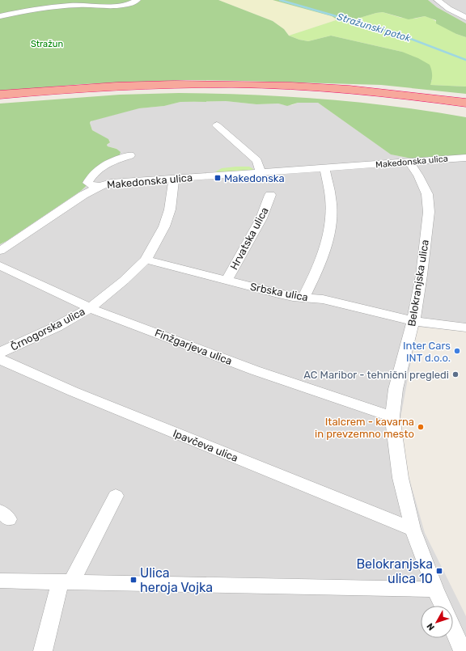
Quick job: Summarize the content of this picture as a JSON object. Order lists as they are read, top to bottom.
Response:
{
  "streets": {
    "street": [
      "Makedonska ulica",
      "Hrvatska ulica",
      "Belokranjska ulica",
      "Srbska ulica",
      "Črnogorska ulica",
      "Finžgarjeva ulica",
      "Ipavčeva ulica"
    ]
  },
  "crossings": [
    ["Makedonska ulica", "Belokranjska ulica"],
    ["Makedonska ulica", "Črnogorska ulica"],
    ["Hrvatska ulica", "Srbska ulica"],
    ["Belokranjska ulica", "Srbska ulica"],
    ["Belokranjska ulica", "Finžgarjeva ulica"],
    ["Belokranjska ulica", "Ipavčeva ulica"],
    ["Srbska ulica", "Črnogorska ulica"],
    ["Črnogorska ulica", "Finžgarjeva ulica"]
  ],
  "water": ["Stražunski potok"],
  "parks": ["Stražun"],
  "places": {
    "transit": ["Makedonska", "Belokranjska ulica 10", "Ulica heroja Vojka"],
    "other": ["Inter Cars INT d.o.o.", "AC Maribor - tehnični pregledi", "Italcrem - kavarna in prevzemno mesto"]
  },
  "north": "bottom left"
}
